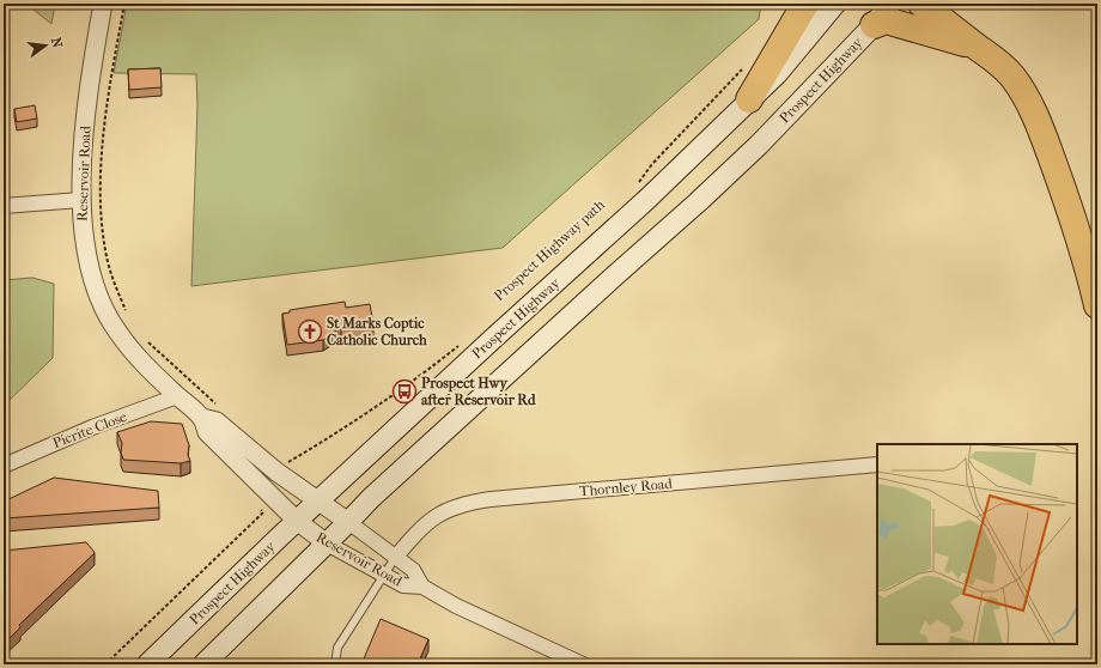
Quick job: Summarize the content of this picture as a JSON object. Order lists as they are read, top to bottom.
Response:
{
  "streets": {
    "main road": ["Prospect Highway"],
    "street": ["Reservoir Road", "Picrite Close", "Thornley Road"]
  },
  "crossings": [
    ["Prospect Highway", "Reservoir Road"],
    ["Reservoir Road", "Picrite Close"],
    ["Reservoir Road", "Thornley Road"]
  ],
  "places": {
    "church": ["St Marks Coptic Catholic Church"],
    "bus stop": ["Prospect Hwy after Reservoir Rd"]
  },
  "north": "right"
}
